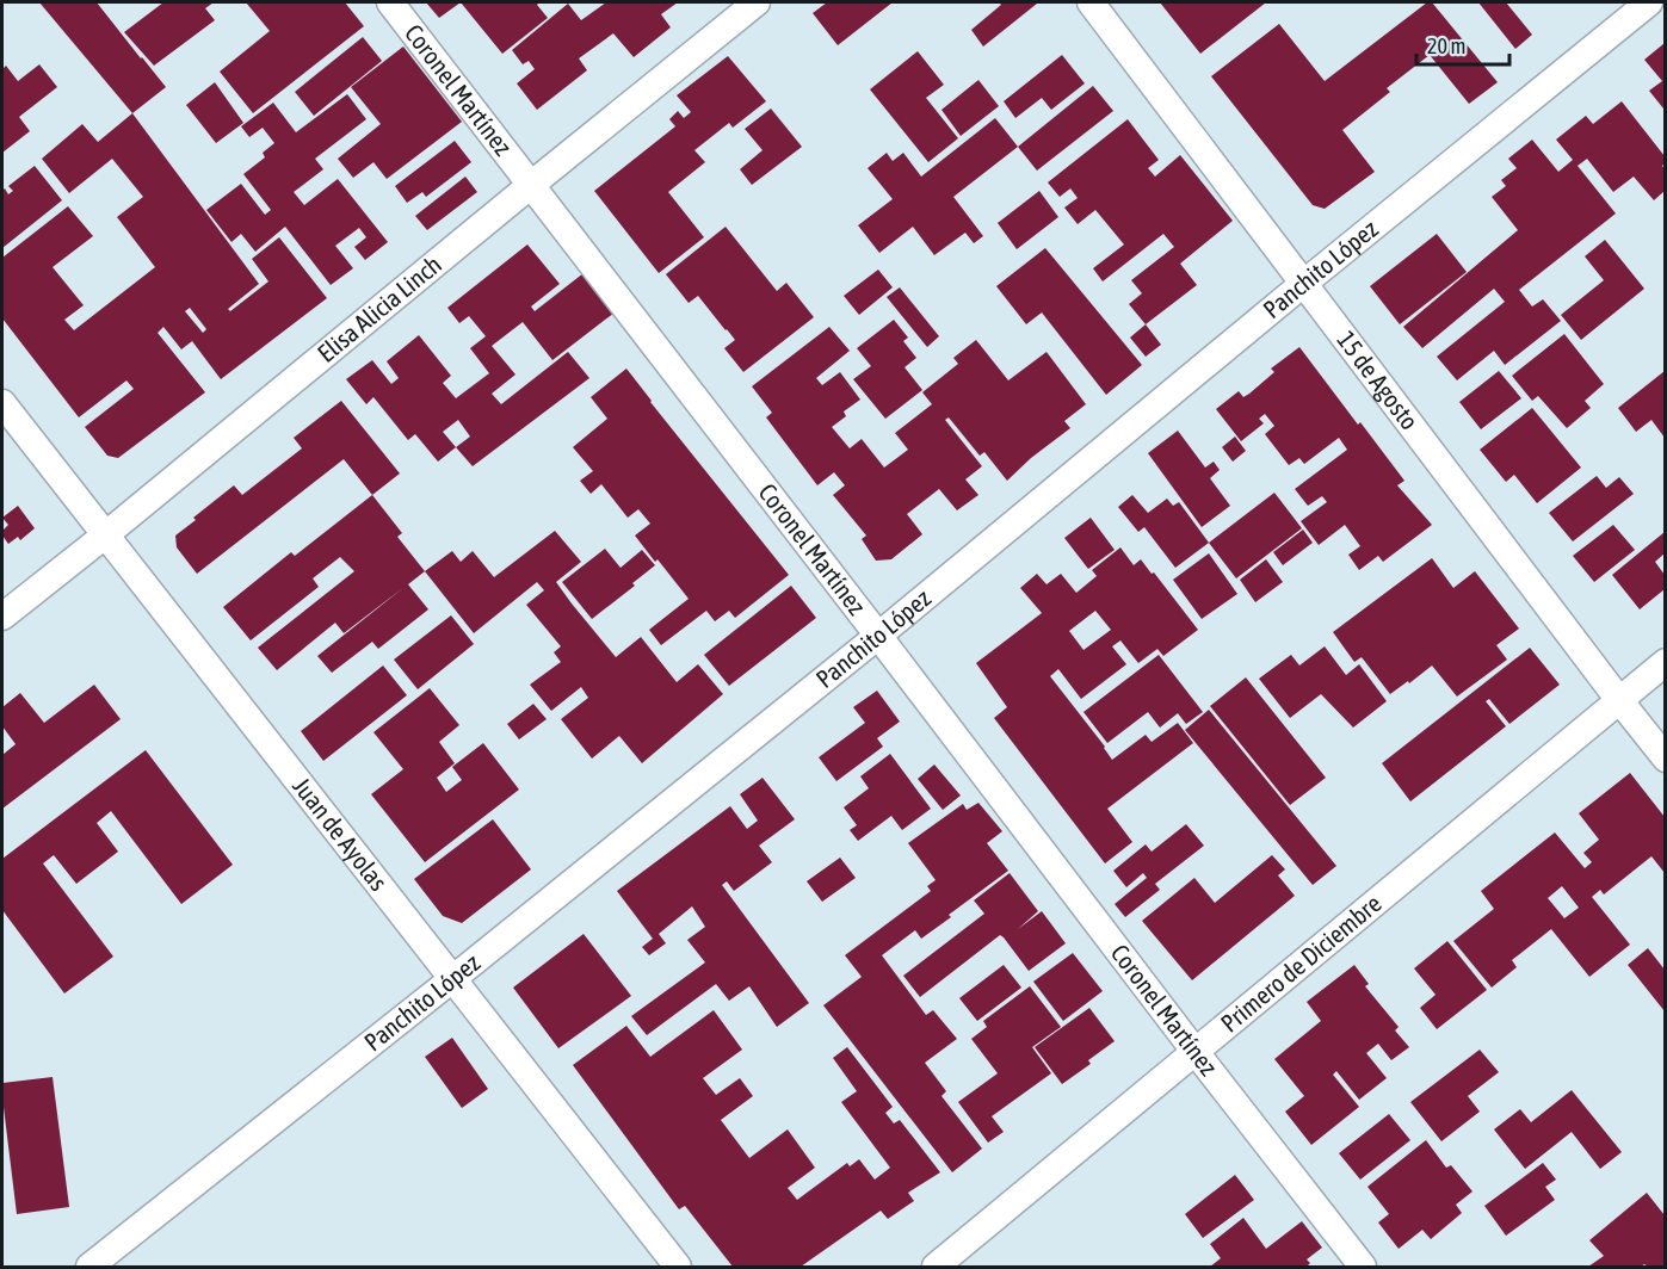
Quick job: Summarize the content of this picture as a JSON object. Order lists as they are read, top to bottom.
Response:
{
  "streets": {
    "street": [
      "Coronel Martínez",
      "Panchito López",
      "Elisa Alicia Linch",
      "15 de Agosto",
      "Juan de Ayolas",
      "Primero de Diciembre"
    ]
  },
  "crossings": [
    ["Coronel Martínez", "Panchito López"],
    ["Coronel Martínez", "Elisa Alicia Linch"],
    ["Coronel Martínez", "Primero de Diciembre"],
    ["Panchito López", "15 de Agosto"],
    ["Panchito López", "Juan de Ayolas"],
    ["Elisa Alicia Linch", "Juan de Ayolas"],
    ["15 de Agosto", "Primero de Diciembre"]
  ],
  "scale_bar": "20 m"
}
